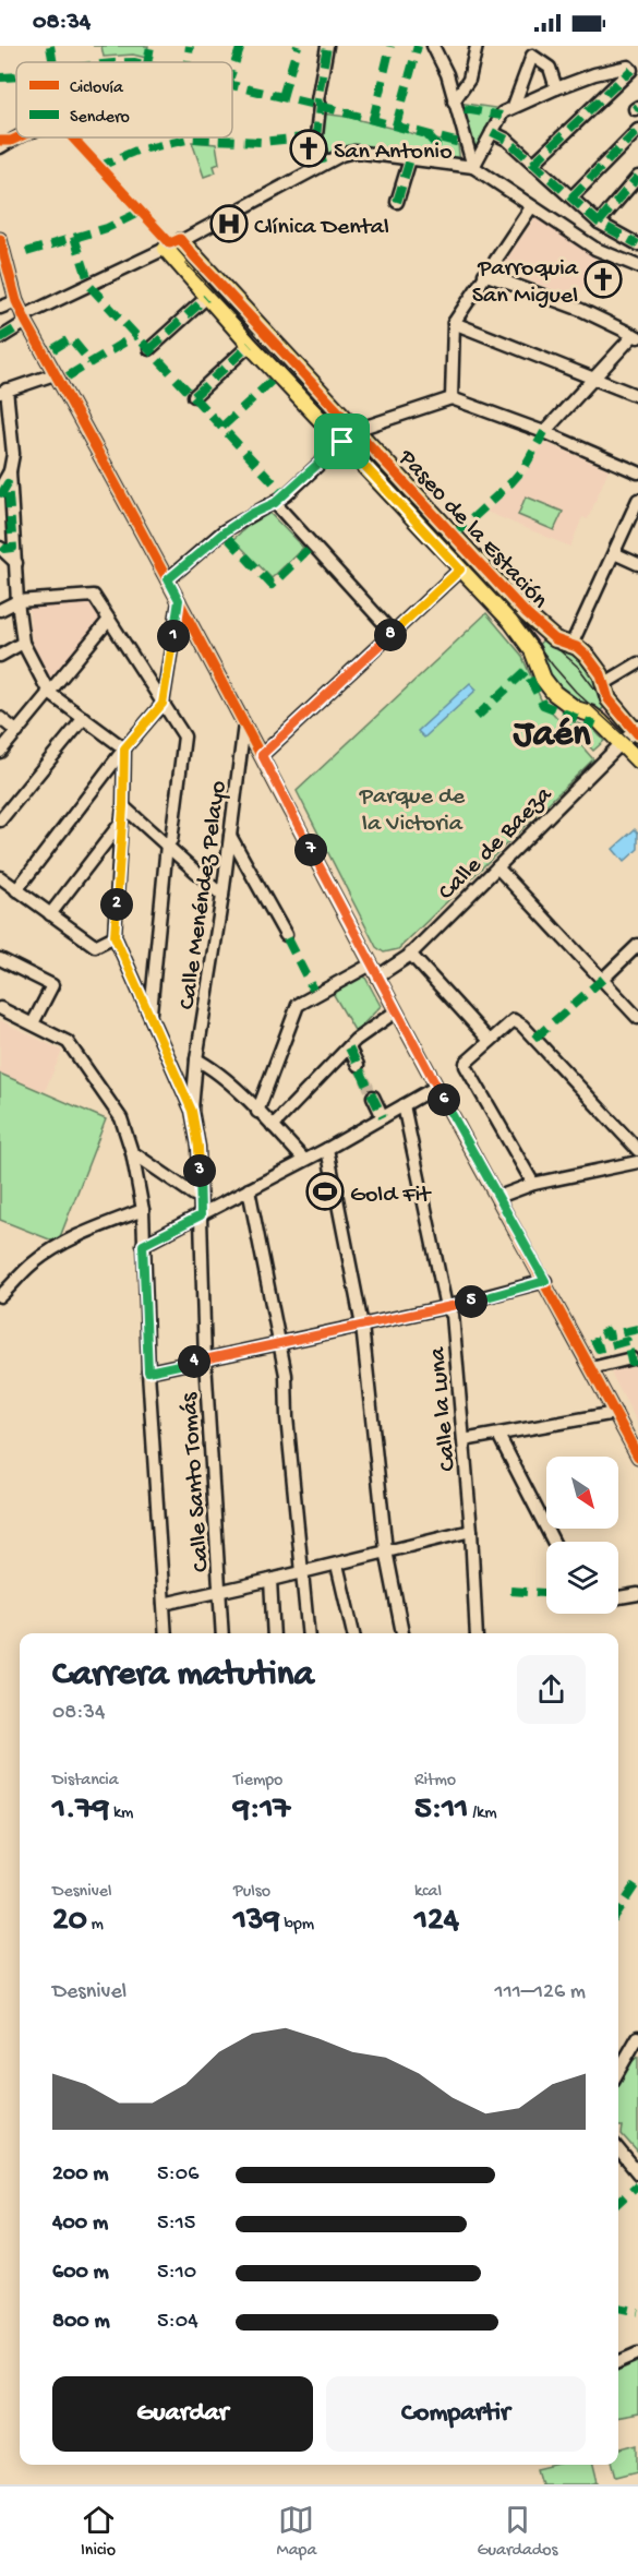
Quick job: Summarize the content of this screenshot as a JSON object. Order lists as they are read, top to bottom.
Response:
{
  "streets": {
    "main road": ["Paseo de la Estación"],
    "street": [
      "Calle de Baeza",
      "Calle Menéndez Pelayo",
      "Calle la Luna",
      "Calle Santo Tomás"
    ]
  },
  "crossings": [
    ["Paseo de la Estación", "Calle de Baeza"],
    ["Calle Menéndez Pelayo", "Calle Santo Tomás"]
  ],
  "districts": ["Jaén"],
  "parks": ["Parque de la Victoria"],
  "places": {
    "church": ["San Antonio", "Parroquia San Miguel"],
    "hospital": ["Clínica Dental"],
    "sports": ["Gold Fit"]
  },
  "legend": ["Ciclovía", "Sendero"],
  "north": "bottom right",
  "page": {
    "status": "08:34",
    "pins": [
      "8",
      "1",
      "7",
      "2",
      "6",
      "3",
      "5",
      "4"
    ],
    "heading": ["Carrera matutina", "08:34"],
    "stats": [
      ["Distancia", "1.79 km"],
      ["Tiempo", "9:17"],
      ["Ritmo", "5:11 /km"],
      ["Desnivel", "20 m"],
      ["Pulso", "139 bpm"],
      ["kcal", "124"]
    ],
    "chart": ["Desnivel", "111–126 m"],
    "list": [
      {
        "name": "200 m",
        "note": "5:06"
      },
      {
        "name": "400 m",
        "note": "5:15"
      },
      {
        "name": "600 m",
        "note": "5:10"
      },
      {
        "name": "800 m",
        "note": "5:04"
      }
    ],
    "buttons": ["Guardar", "Compartir"],
    "tabs": ["Inicio", "Mapa", "Guardados"]
  }
}
